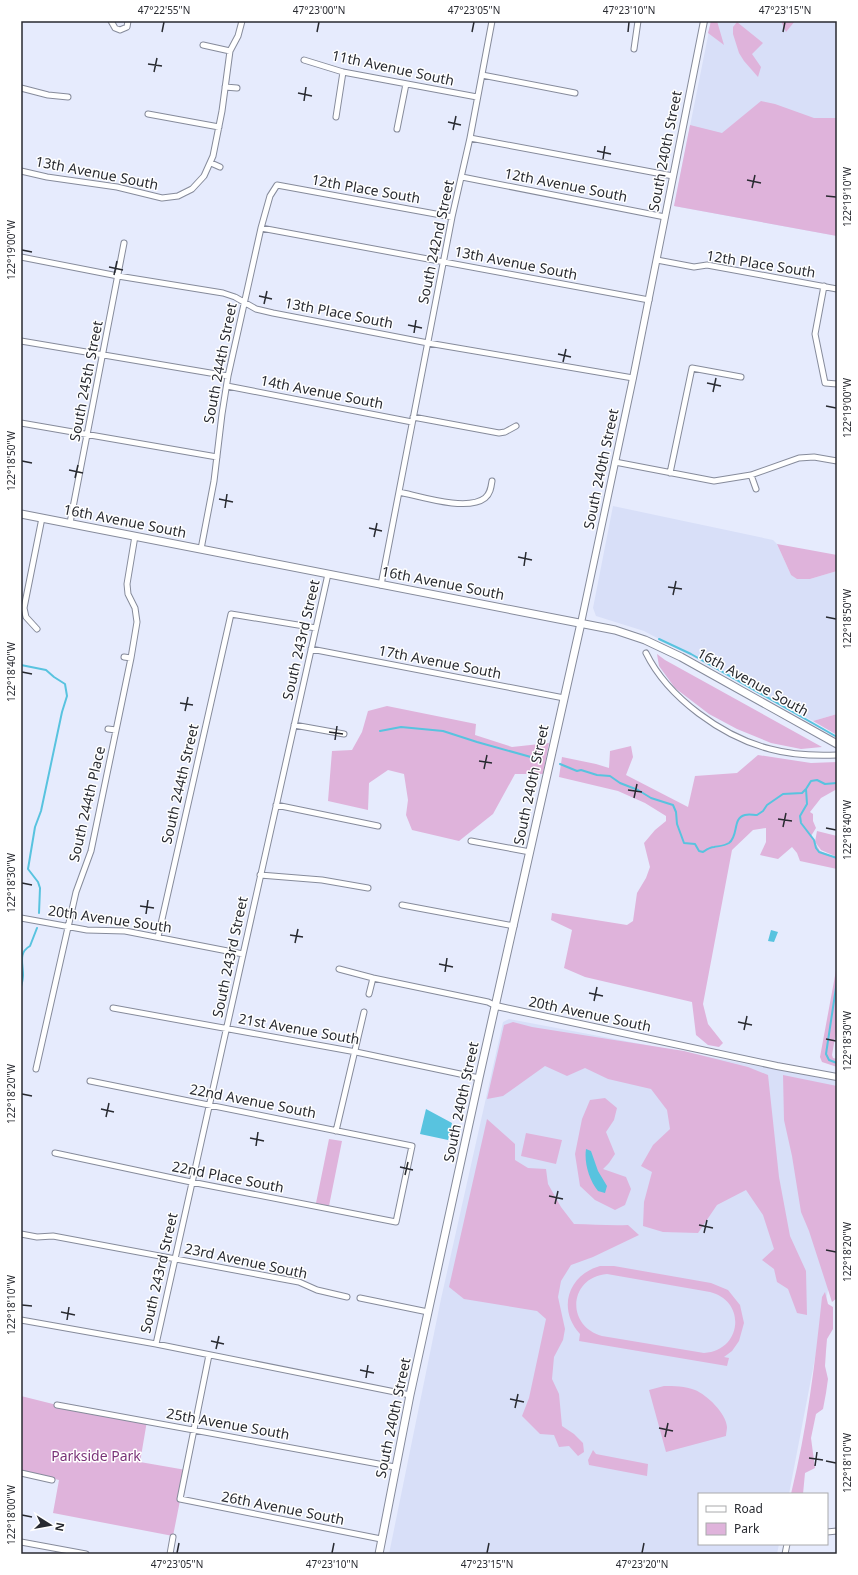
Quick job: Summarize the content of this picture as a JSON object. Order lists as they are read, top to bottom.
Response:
{
  "streets": {
    "main road": ["South 240th Street", "16th Avenue South"],
    "street": [
      "11th Avenue South",
      "13th Avenue South",
      "12th Avenue South",
      "12th Place South",
      "South 242nd Street",
      "13th Place South",
      "South 244th Street",
      "South 245th Street",
      "14th Avenue South",
      "South 243rd Street",
      "17th Avenue South",
      "South 244th Place",
      "20th Avenue South",
      "21st Avenue South",
      "22nd Avenue South",
      "22nd Place South",
      "23rd Avenue South",
      "25th Avenue South",
      "26th Avenue South"
    ]
  },
  "crossings": [
    ["11th Avenue South", "South 242nd Street"],
    ["South 240th Street", "13th Avenue South"],
    ["South 240th Street", "12th Avenue South"],
    ["South 240th Street", "12th Place South"],
    ["South 240th Street", "13th Place South"],
    ["South 240th Street", "16th Avenue South"],
    ["South 240th Street", "17th Avenue South"],
    ["South 240th Street", "20th Avenue South"],
    ["South 240th Street", "21st Avenue South"],
    ["South 240th Street", "25th Avenue South"],
    ["South 240th Street", "26th Avenue South"],
    ["13th Avenue South", "South 242nd Street"],
    ["13th Avenue South", "South 244th Street"],
    ["12th Avenue South", "South 242nd Street"],
    ["12th Place South", "South 242nd Street"],
    ["12th Place South", "South 244th Street"],
    ["South 242nd Street", "13th Place South"],
    ["South 242nd Street", "14th Avenue South"],
    ["South 242nd Street", "16th Avenue South"],
    ["13th Place South", "South 244th Street"],
    ["13th Place South", "South 245th Street"],
    ["South 244th Street", "14th Avenue South"],
    ["South 244th Street", "16th Avenue South"],
    ["South 244th Street", "South 243rd Street"],
    ["South 244th Street", "20th Avenue South"],
    ["South 245th Street", "16th Avenue South"],
    ["16th Avenue South", "South 243rd Street"],
    ["16th Avenue South", "South 244th Place"],
    ["South 243rd Street", "17th Avenue South"],
    ["South 243rd Street", "20th Avenue South"],
    ["South 243rd Street", "21st Avenue South"],
    ["South 243rd Street", "22nd Avenue South"],
    ["South 243rd Street", "22nd Place South"],
    ["South 243rd Street", "23rd Avenue South"],
    ["South 244th Place", "20th Avenue South"],
    ["22nd Avenue South", "22nd Place South"],
    ["25th Avenue South", "26th Avenue South"]
  ],
  "parks": ["Parkside Park"],
  "legend": ["Road", "Park"],
  "north": "right",
  "coordinates": [
    "47°22'55\"N",
    "47°23'00\"N",
    "47°23'05\"N",
    "47°23'10\"N",
    "47°23'15\"N",
    "122°19'10\"W",
    "122°19'00\"W",
    "122°18'50\"W",
    "122°18'40\"W",
    "122°18'30\"W",
    "122°18'20\"W",
    "122°18'10\"W",
    "122°18'00\"W",
    "47°23'20\"N"
  ]
}
